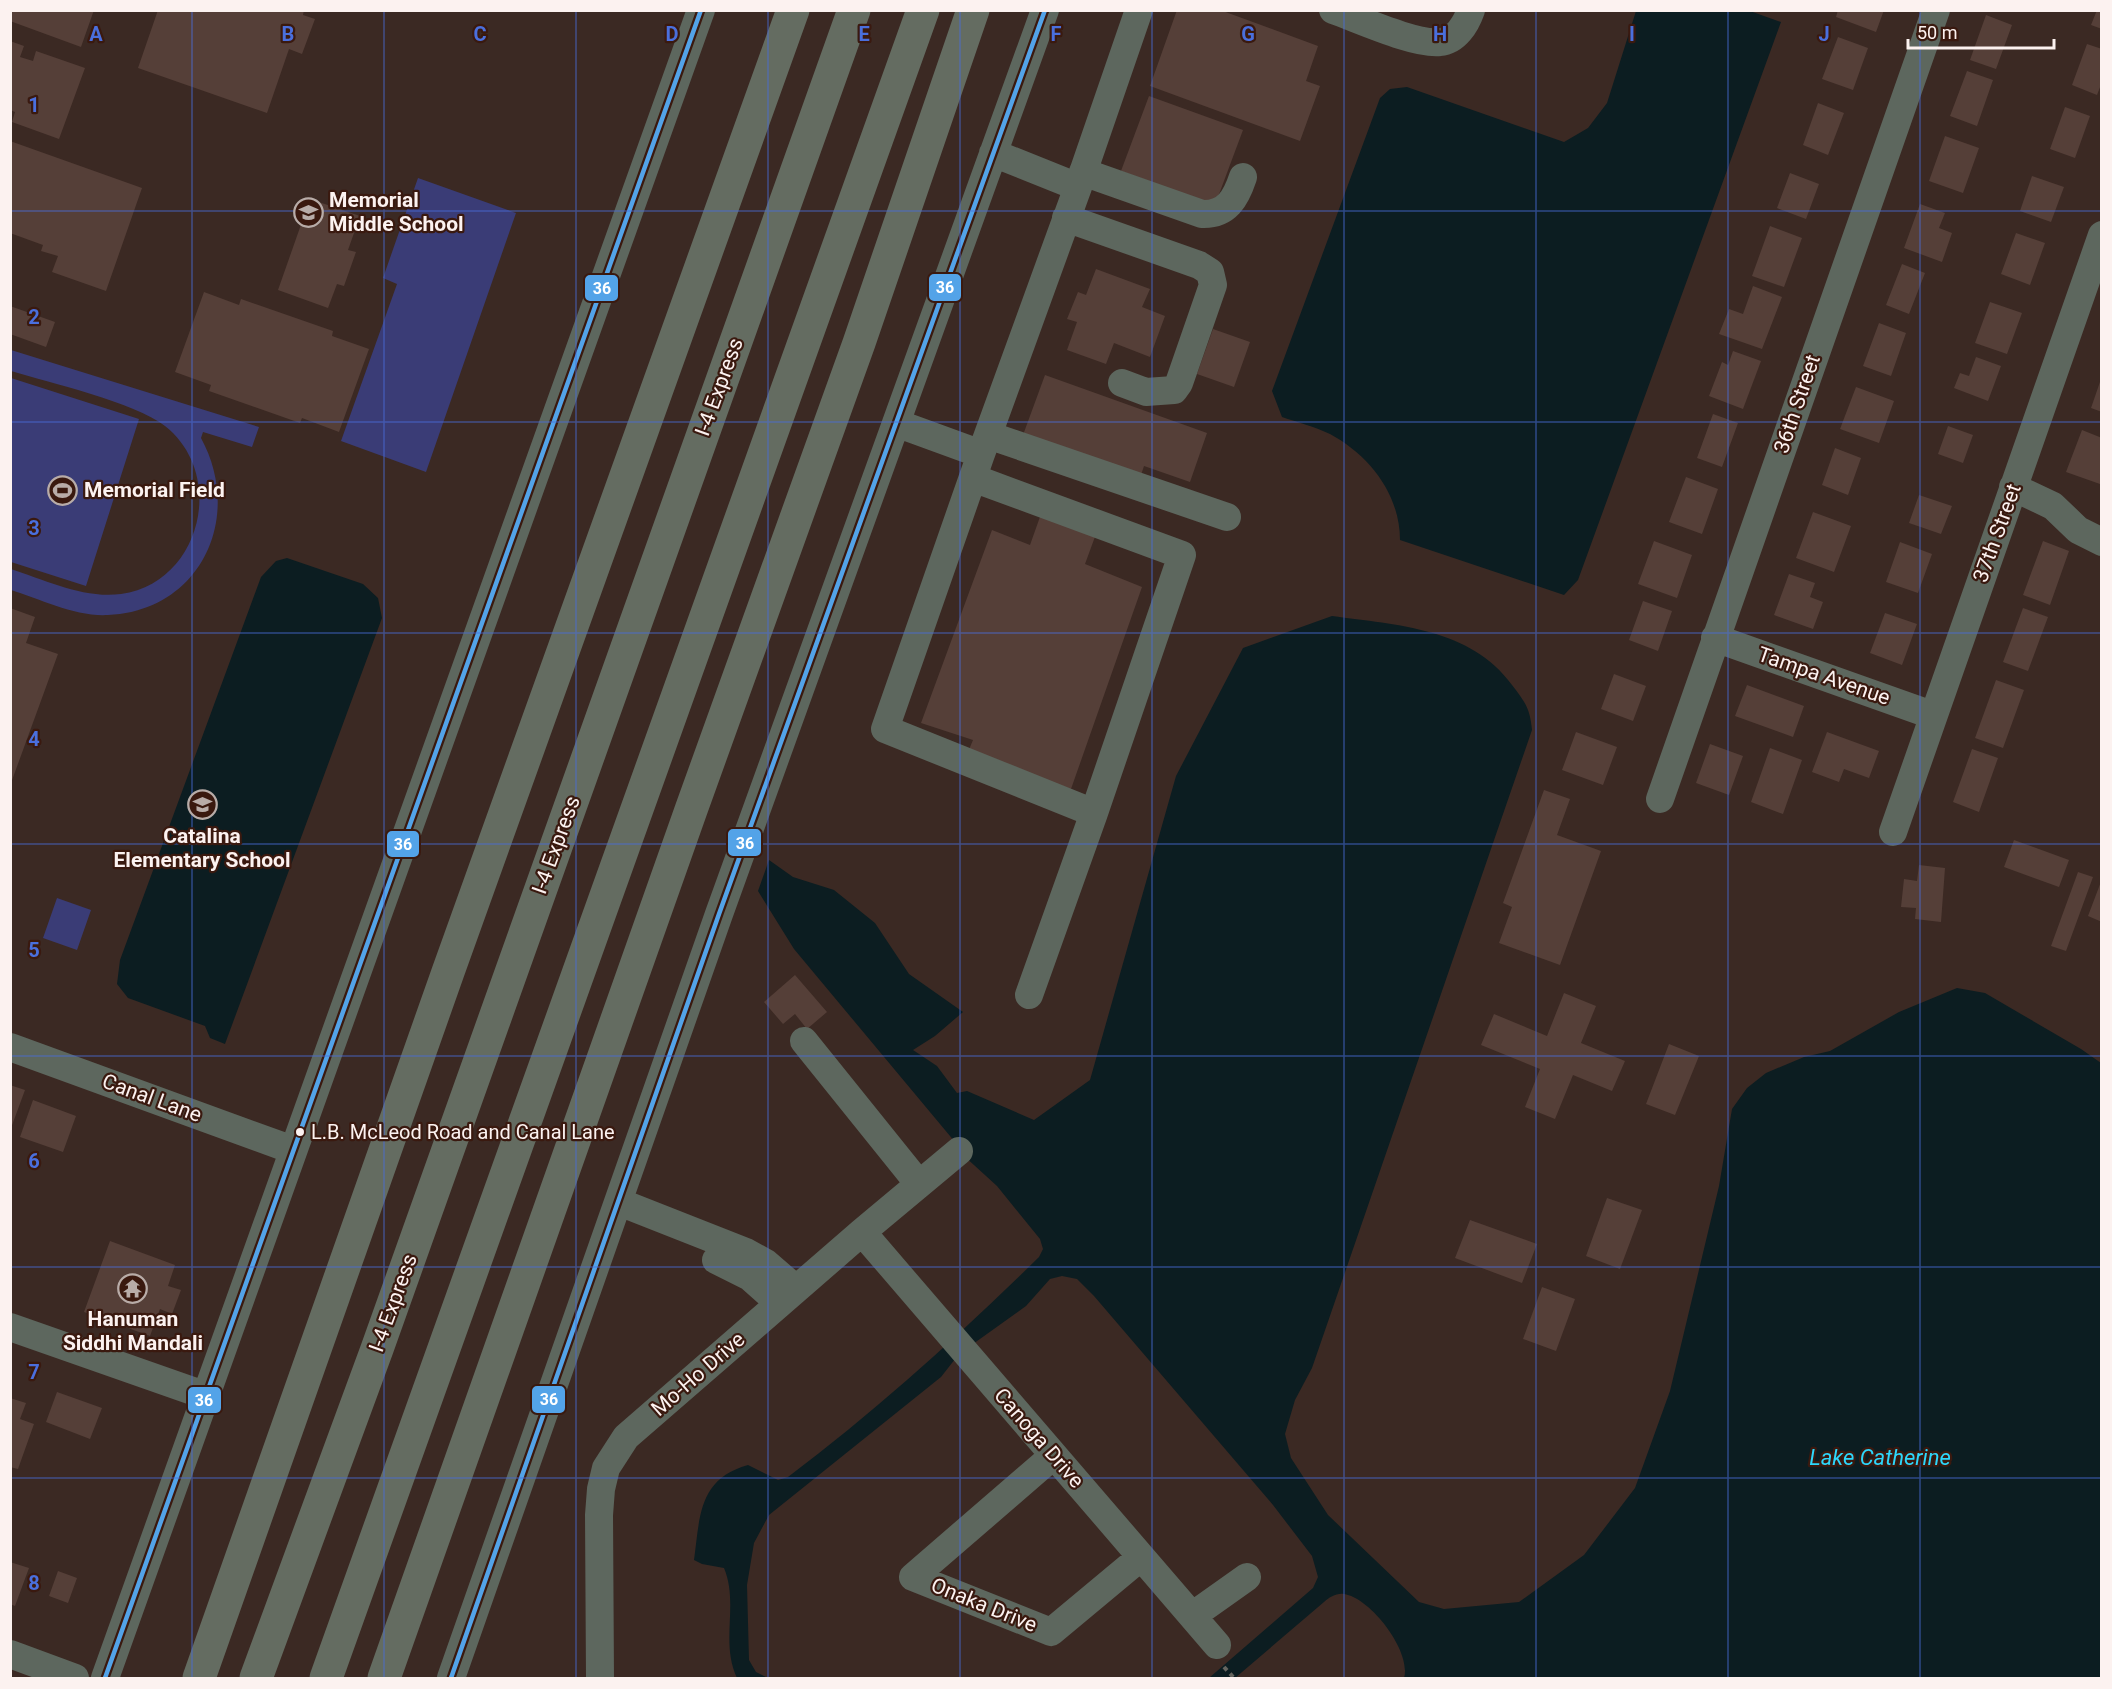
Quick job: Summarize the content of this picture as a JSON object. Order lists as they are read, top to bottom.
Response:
{
  "streets": {
    "highway": ["I-4 Express"],
    "street": [
      "36th Street",
      "37th Street",
      "Tampa Avenue",
      "Canal Lane",
      "Mo-Ho Drive",
      "Canoga Drive",
      "Onaka Drive"
    ]
  },
  "crossings": [
    ["36th Street", "Tampa Avenue"],
    ["37th Street", "Tampa Avenue"],
    ["Mo-Ho Drive", "Canoga Drive"],
    ["Canoga Drive", "Onaka Drive"]
  ],
  "water": ["Lake Catherine"],
  "places": {
    "school or university": ["Memorial Middle School", "Catalina Elementary School"],
    "sports": ["Memorial Field"],
    "other": ["L.B. McLeod Road and Canal Lane"],
    "temple": ["Hanuman Siddhi Mandali"]
  },
  "lines": ["transit line 36"],
  "scale_bar": "50 m",
  "grid": {
    "columns": [
      "A",
      "B",
      "C",
      "D",
      "E",
      "F",
      "G",
      "H",
      "I",
      "J"
    ],
    "rows": [
      "1",
      "2",
      "3",
      "4",
      "5",
      "6",
      "7",
      "8"
    ]
  }
}
